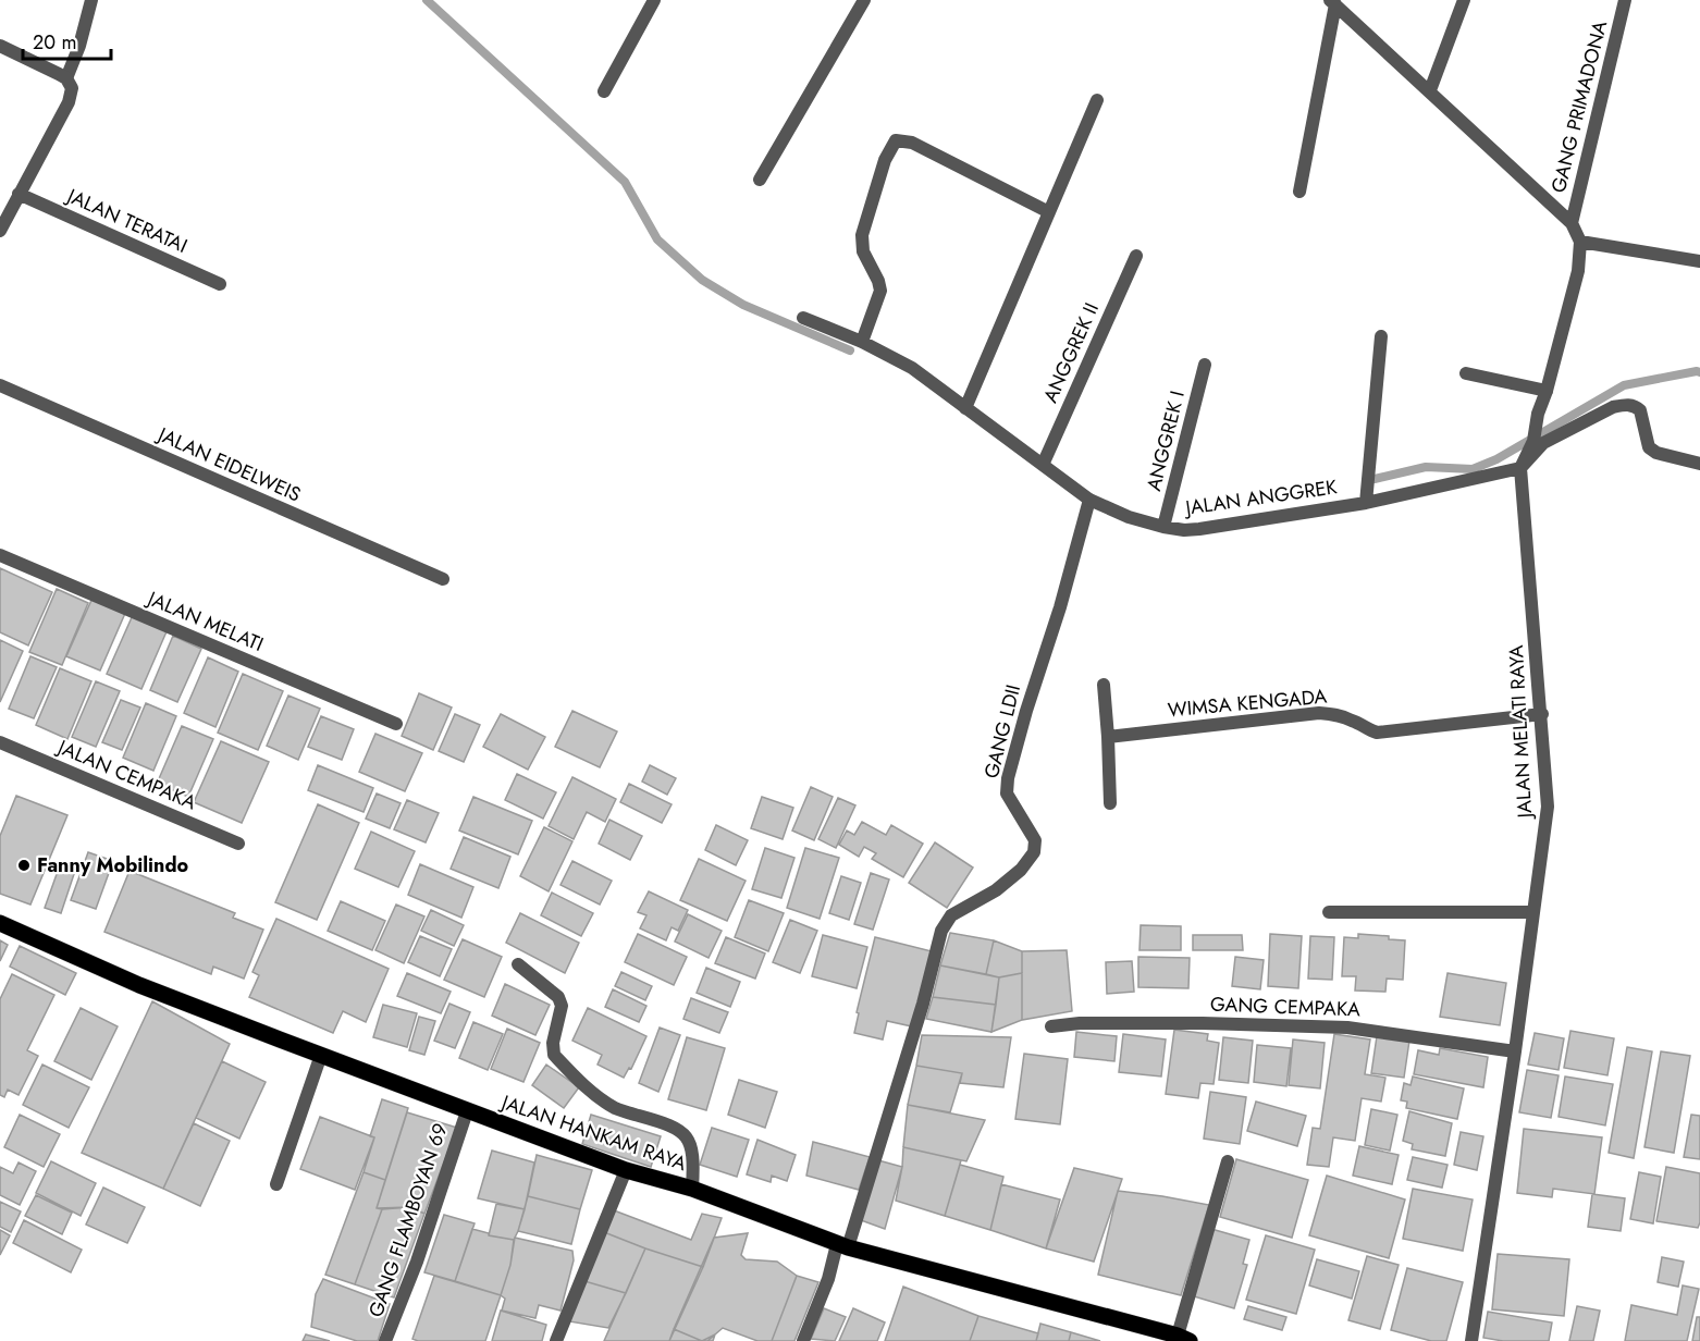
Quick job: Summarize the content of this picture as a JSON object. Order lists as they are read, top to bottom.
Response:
{
  "streets": {
    "main road": ["JALAN HANKAM RAYA"],
    "street": [
      "GANG PRIMADONA",
      "JALAN TERATAI",
      "ANGGREK II",
      "ANGGREK I",
      "JALAN EIDELWEIS",
      "JALAN ANGGREK",
      "JALAN MELATI",
      "WIMSA KENGADA",
      "GANG LDII",
      "JALAN MELATI RAYA",
      "JALAN CEMPAKA",
      "GANG CEMPAKA",
      "GANG FLAMBOYAN 69"
    ]
  },
  "crossings": [
    ["ANGGREK II", "JALAN ANGGREK"],
    ["ANGGREK I", "JALAN ANGGREK"],
    ["JALAN ANGGREK", "GANG LDII"],
    ["JALAN ANGGREK", "JALAN MELATI RAYA"],
    ["WIMSA KENGADA", "JALAN MELATI RAYA"],
    ["GANG LDII", "JALAN HANKAM RAYA"],
    ["JALAN MELATI RAYA", "GANG CEMPAKA"],
    ["JALAN HANKAM RAYA", "GANG FLAMBOYAN 69"]
  ],
  "places": ["Fanny Mobilindo"],
  "scale_bar": "20 m"
}
